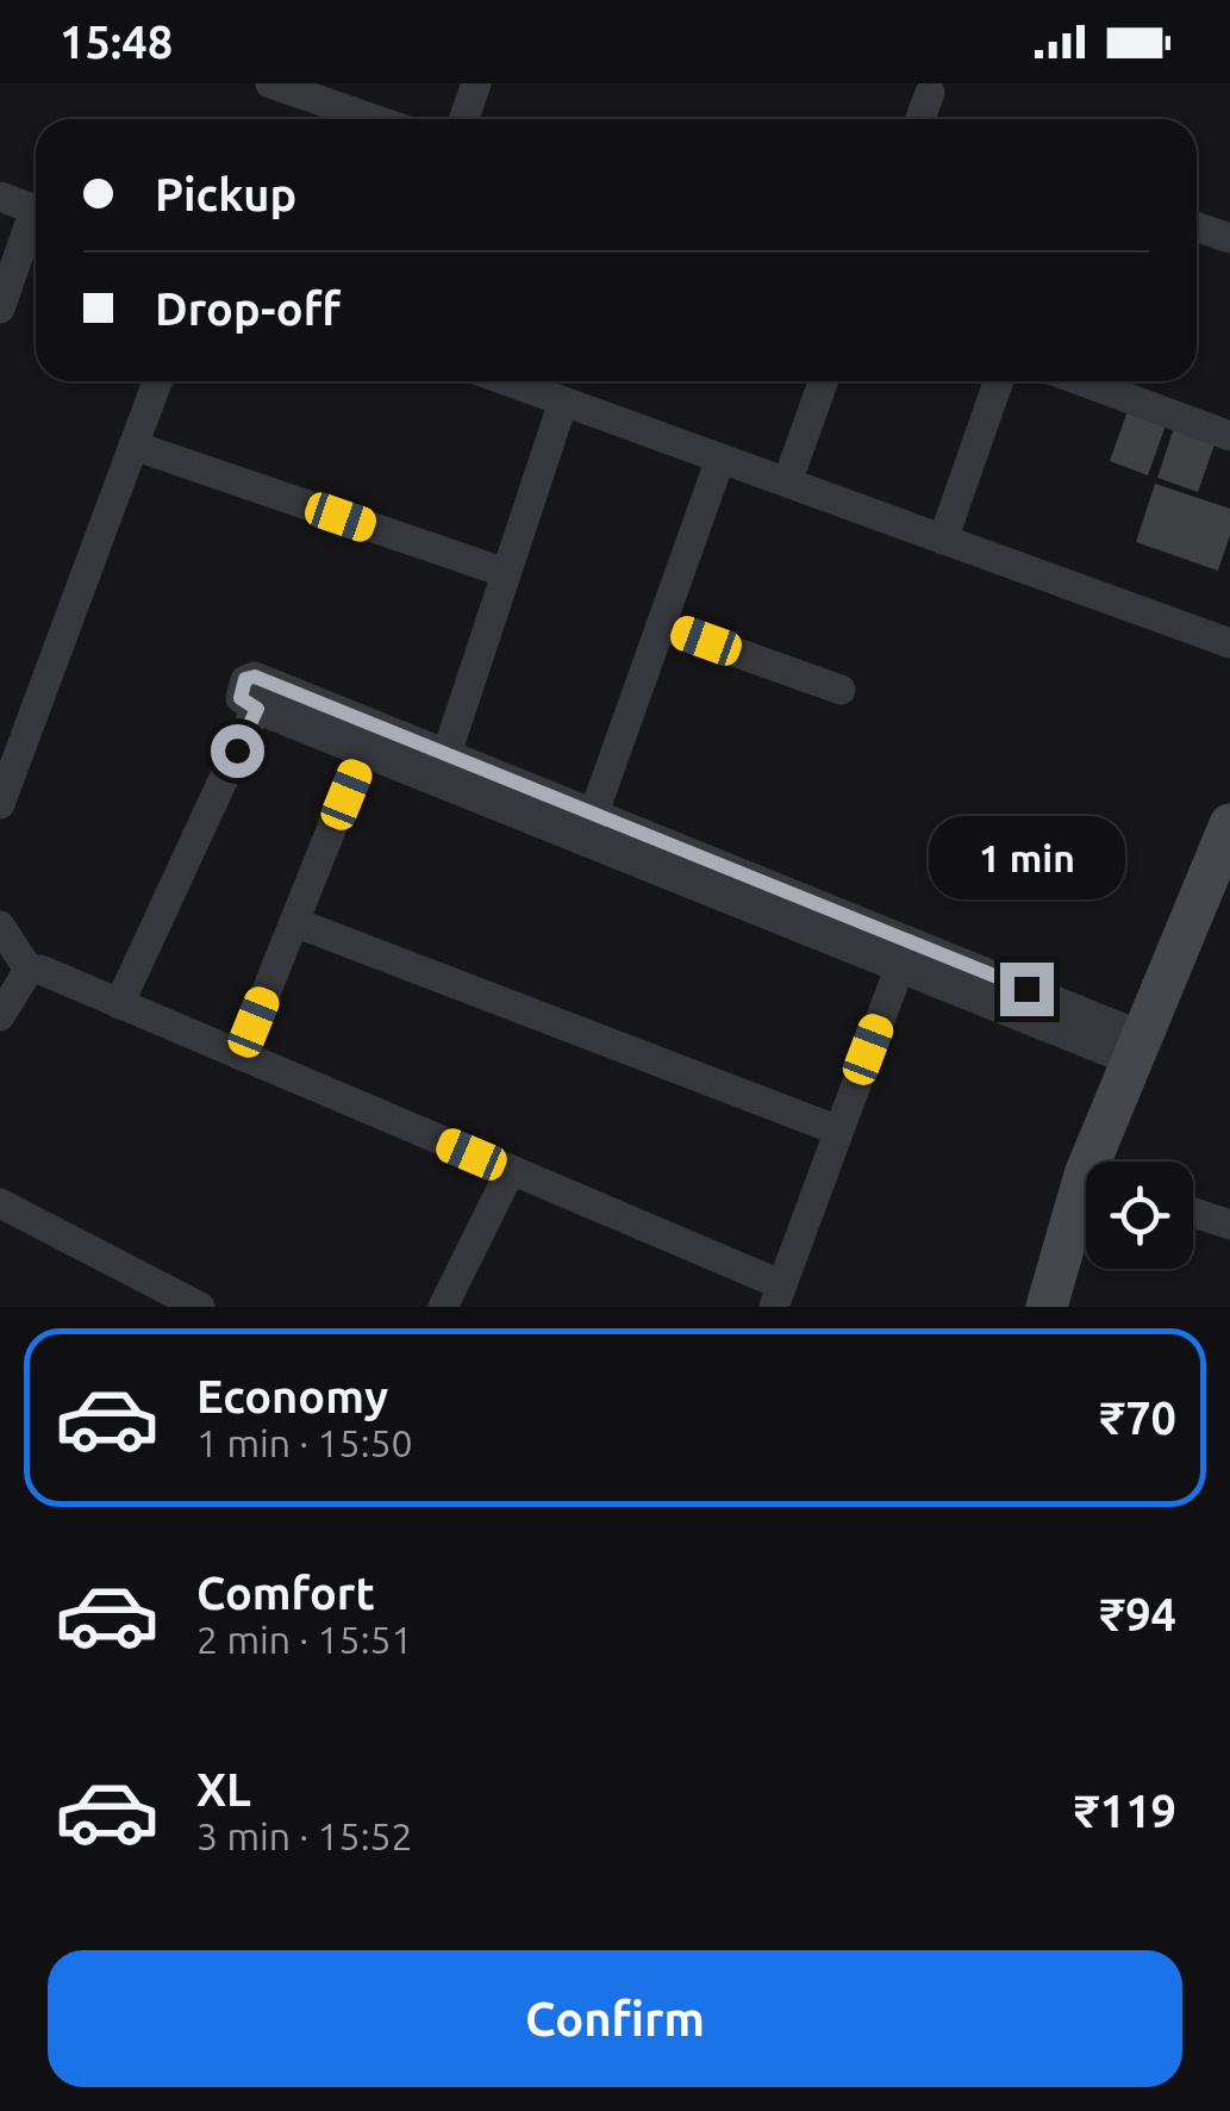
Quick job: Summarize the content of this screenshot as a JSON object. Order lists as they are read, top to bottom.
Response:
{
  "page": {
    "status": "15:48",
    "banner": ["Pickup", "Drop-off"],
    "bubble": "1 min",
    "list": [
      {
        "name": "Economy",
        "note": "1 min · 15:50",
        "value": "₹70"
      },
      {
        "name": "Comfort",
        "note": "2 min · 15:51",
        "value": "₹94"
      },
      {
        "name": "XL",
        "note": "3 min · 15:52",
        "value": "₹119"
      }
    ],
    "buttons": "Confirm"
  }
}
